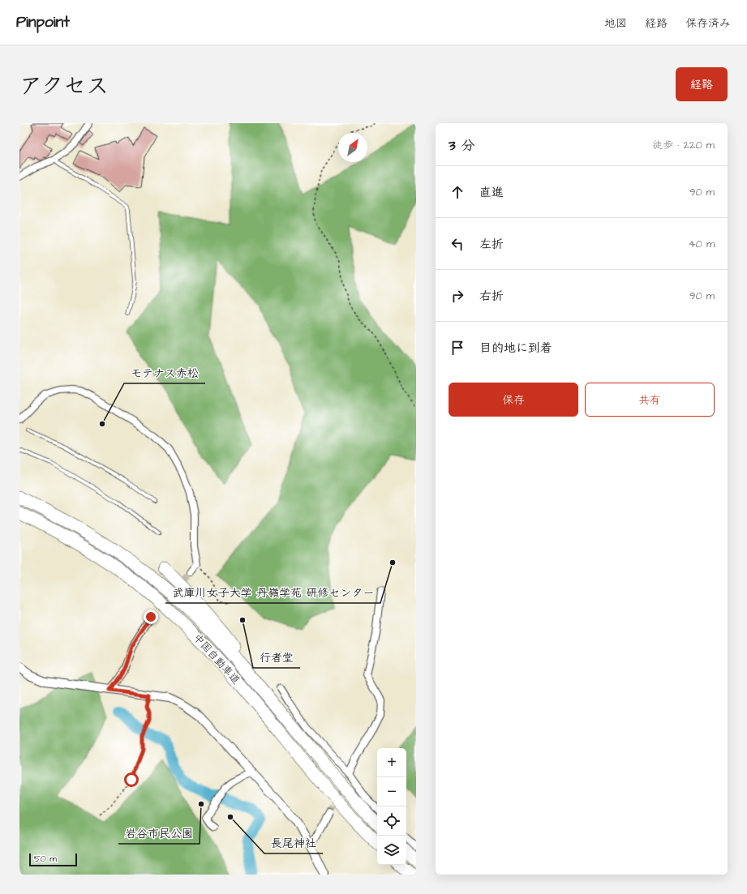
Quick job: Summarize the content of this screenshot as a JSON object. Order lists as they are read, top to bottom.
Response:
{
  "streets": {
    "highway": ["中国自動車道"]
  },
  "places": [
    "モテナス赤松",
    "武庫川女子大学 丹嶺学苑 研修センター",
    "行者堂",
    "岩谷市民公園",
    "長尾神社"
  ],
  "scale_bar": "50 m",
  "north": "top right",
  "page": {
    "header": "Pinpoint",
    "nav": ["地図", "経路", "保存済み"],
    "title": "アクセス",
    "buttons": [
      "経路",
      ["保存", "共有"]
    ],
    "heading": ["3 分", "徒歩 · 220 m"],
    "list": [
      ["直進", "90 m"],
      ["左折", "40 m"],
      ["右折", "90 m"],
      "目的地に到着"
    ],
    "map_buttons": ["+", "−"],
    "scale": "50 m"
  }
}
